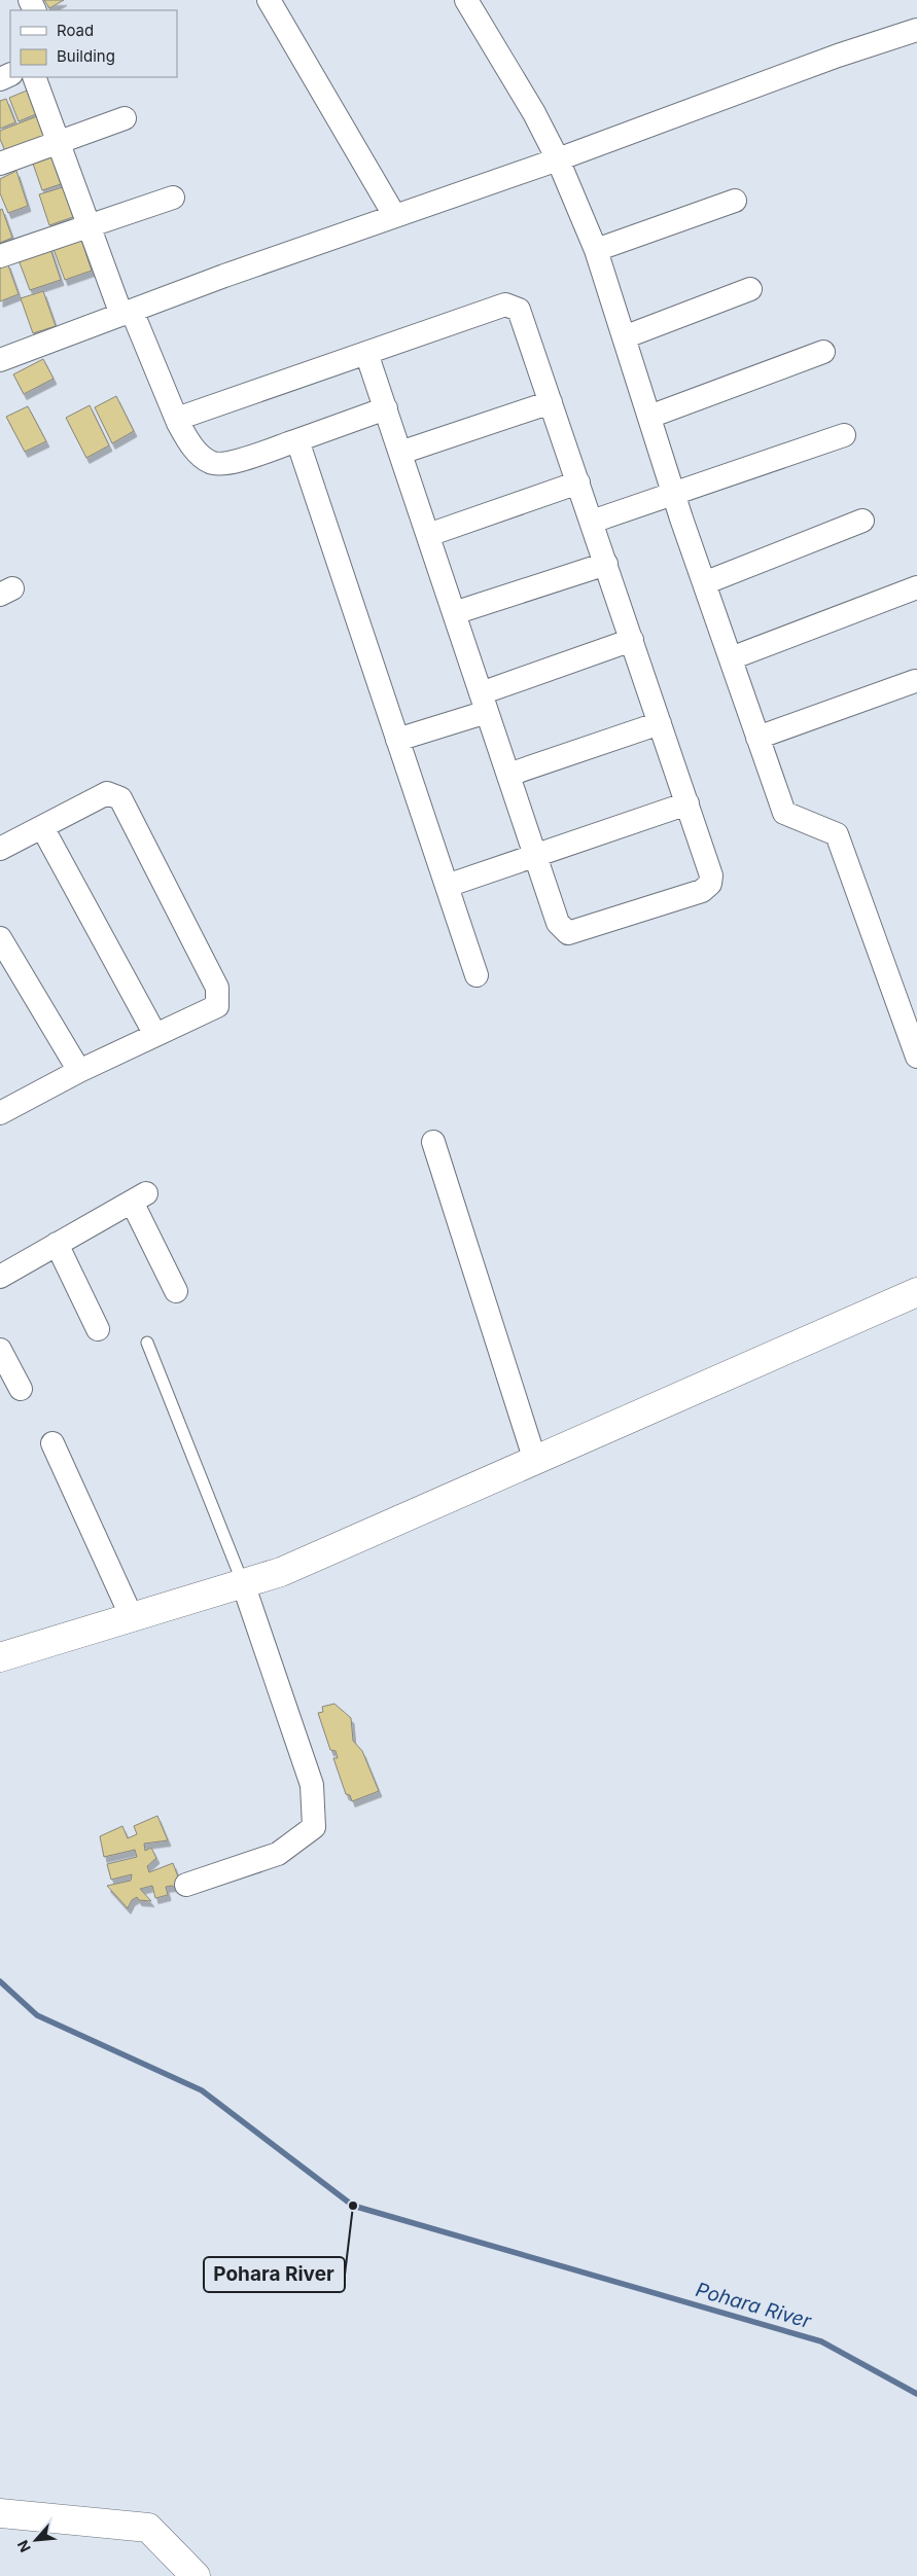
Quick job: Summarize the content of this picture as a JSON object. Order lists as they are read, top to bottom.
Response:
{
  "water": ["Pohara River"],
  "places": ["Pohara River"],
  "legend": ["Road", "Building"],
  "north": "bottom left"
}
